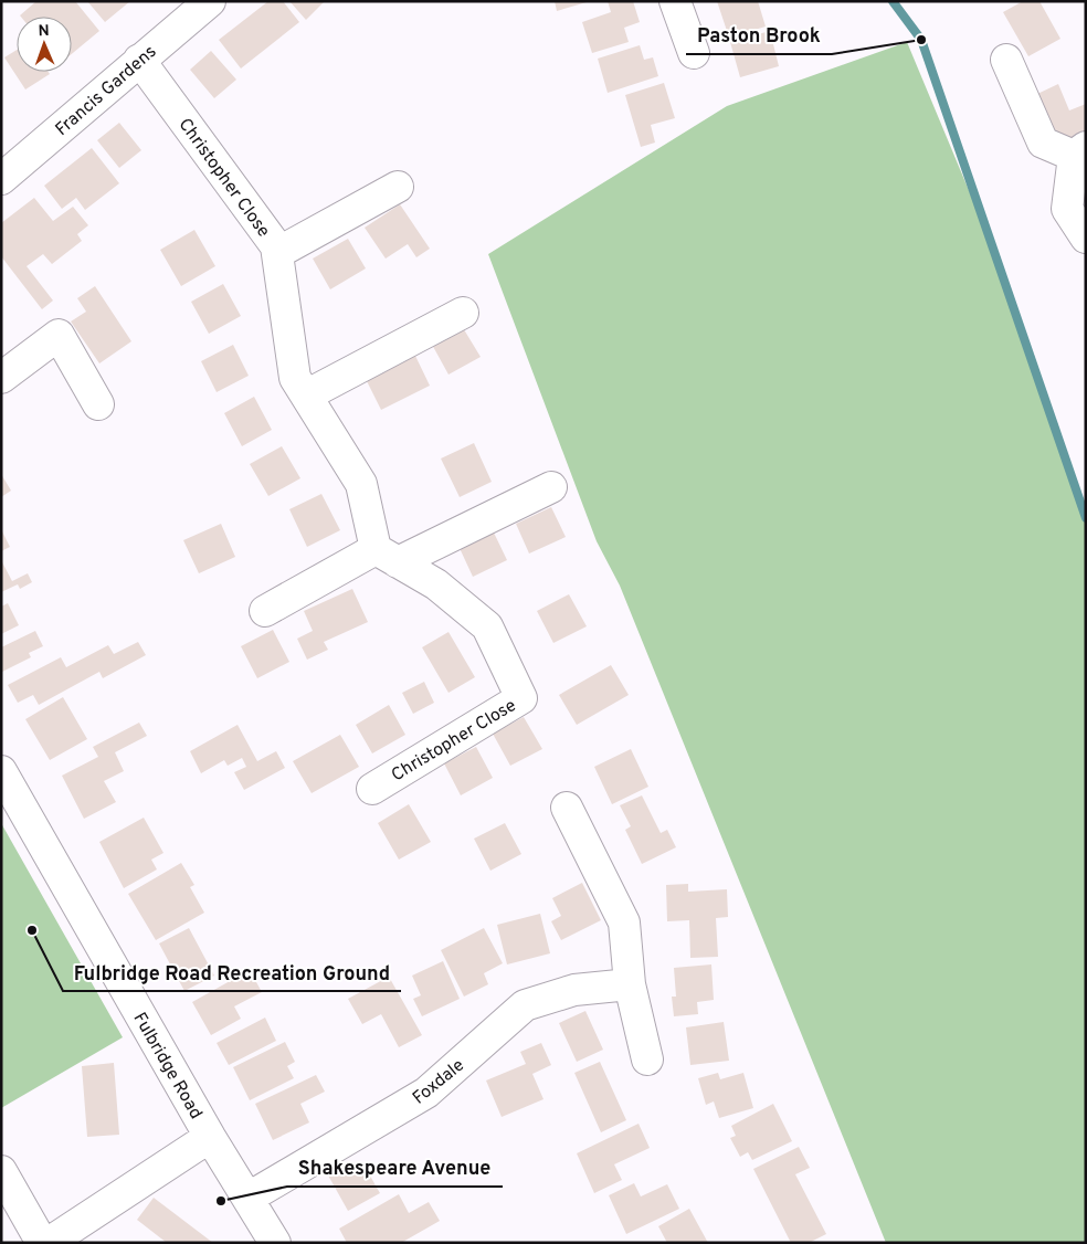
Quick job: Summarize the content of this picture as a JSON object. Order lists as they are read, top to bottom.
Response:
{
  "streets": {
    "street": [
      "Francis Gardens",
      "Christopher Close",
      "Fulbridge Road",
      "Foxdale"
    ]
  },
  "crossings": [
    ["Francis Gardens", "Christopher Close"],
    ["Fulbridge Road", "Foxdale"]
  ],
  "places": ["Paston Brook", "Fulbridge Road Recreation Ground", "Shakespeare Avenue"],
  "north": "top"
}
